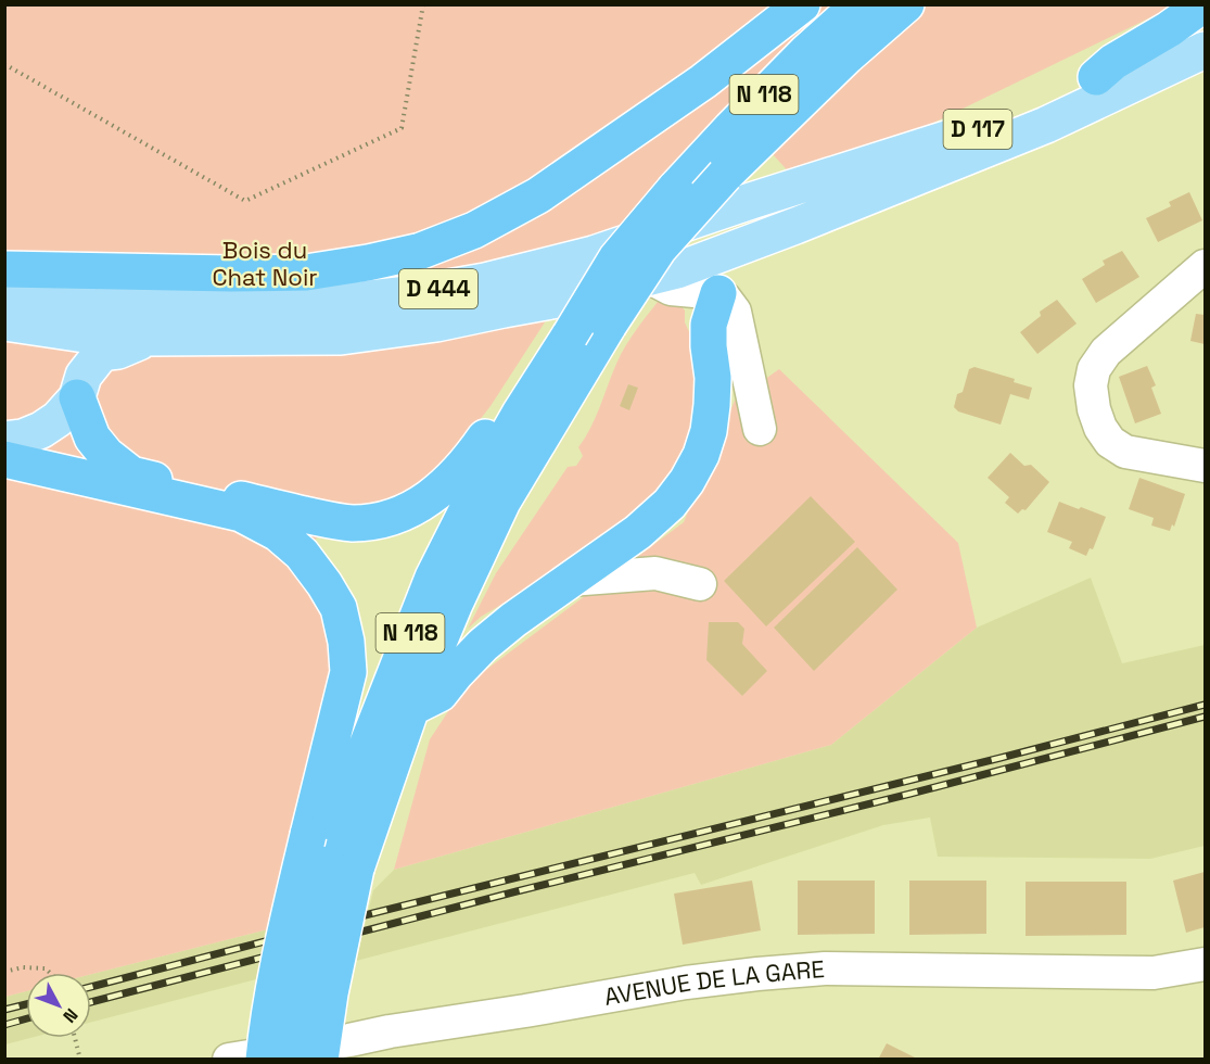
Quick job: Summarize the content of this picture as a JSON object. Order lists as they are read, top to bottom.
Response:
{
  "streets": {
    "highway": ["N 118"],
    "main road": ["D 117", "D 444"],
    "street": ["AVENUE DE LA GARE"]
  },
  "crossings": [
    ["D 117", "D 444"]
  ],
  "parks": ["Bois du Chat Noir"],
  "north": "bottom right"
}
